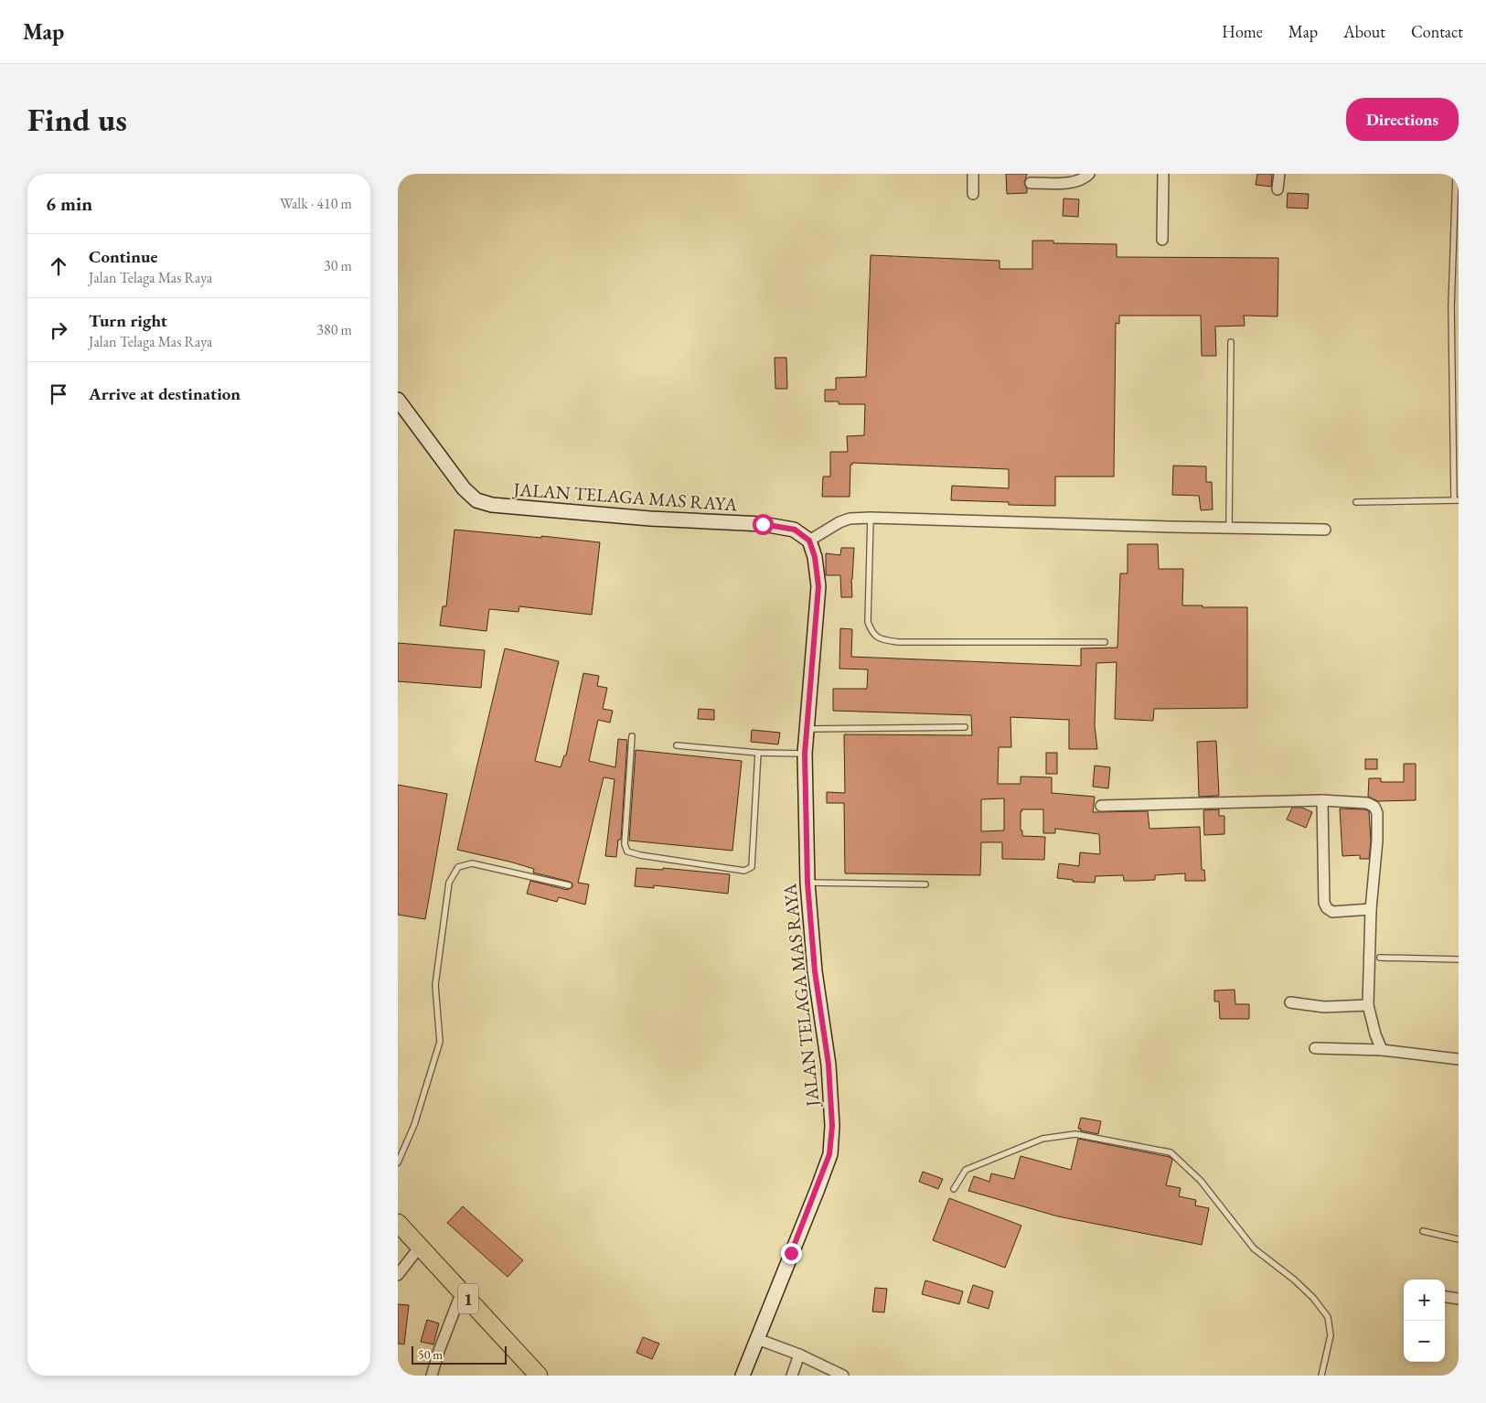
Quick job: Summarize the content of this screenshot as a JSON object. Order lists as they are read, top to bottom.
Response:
{
  "streets": {
    "highway": ["1"],
    "main road": ["JALAN TELAGA MAS RAYA"]
  },
  "scale_bar": "50 m",
  "page": {
    "header": "Map",
    "nav": [
      "Home",
      "Map",
      "About",
      "Contact"
    ],
    "buttons": "Directions",
    "title": "Find us",
    "heading": ["6 min", "Walk · 410 m"],
    "list": [
      ["Continue", "Jalan Telaga Mas Raya", "30 m"],
      ["Turn right", "Jalan Telaga Mas Raya", "380 m"],
      "Arrive at destination"
    ],
    "map_buttons": ["+", "−"],
    "scale": "50 m"
  }
}
